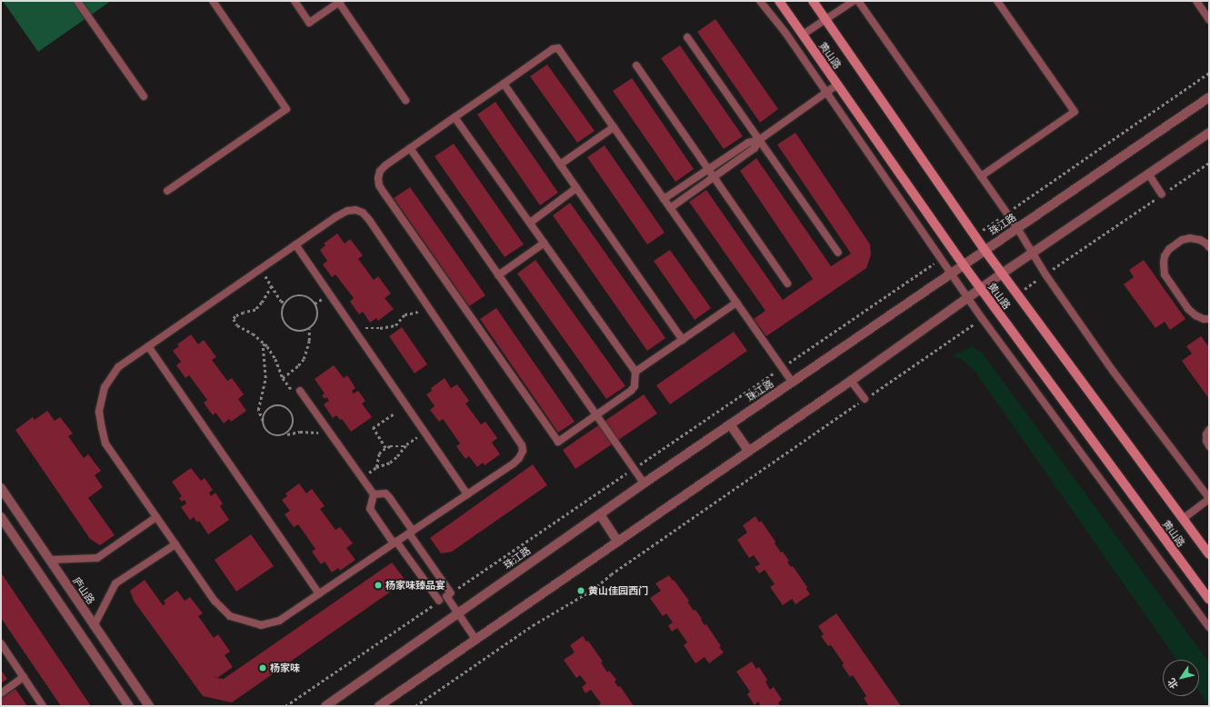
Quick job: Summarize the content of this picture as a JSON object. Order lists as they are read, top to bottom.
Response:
{
  "streets": {
    "main road": ["黄山路"],
    "street": ["珠江路", "庐山路"]
  },
  "crossings": [
    ["黄山路", "珠江路"]
  ],
  "places": ["杨家味臻品宴", "黄山佳园西门", "杨家味"],
  "north": "bottom left"
}
